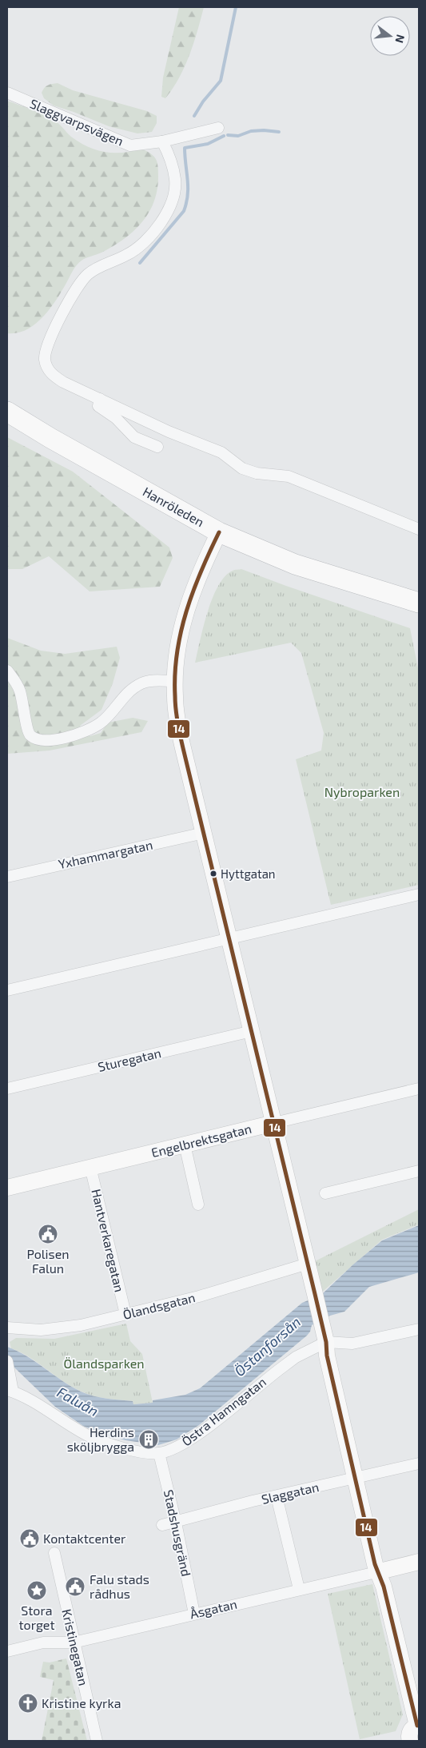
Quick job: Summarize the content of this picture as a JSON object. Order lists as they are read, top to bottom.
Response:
{
  "streets": {
    "highway": ["Hanröleden"],
    "street": [
      "Slaggvarpsvägen",
      "Yxhammargatan",
      "Sturegatan",
      "Engelbrektsgatan",
      "Hantverkaregatan",
      "Ölandsgatan",
      "Östra Hamngatan",
      "Slaggatan",
      "Stadshusgränd",
      "Åsgatan",
      "Kristinegatan"
    ]
  },
  "crossings": [
    ["Engelbrektsgatan", "Hantverkaregatan"],
    ["Hantverkaregatan", "Ölandsgatan"],
    ["Östra Hamngatan", "Stadshusgränd"],
    ["Slaggatan", "Stadshusgränd"],
    ["Stadshusgränd", "Åsgatan"],
    ["Åsgatan", "Kristinegatan"]
  ],
  "water": ["Östanforsån", "Faluån"],
  "parks": ["Nybroparken", "Ölandsparken"],
  "places": {
    "other": ["Hyttgatan"],
    "public building": ["Polisen Falun", "Kontaktcenter", "Falu stads rådhus"],
    "building": ["Herdins sköljbrygga"],
    "place": ["Stora torget"],
    "church": ["Kristine kyrka"]
  },
  "lines": ["transit line 14"],
  "north": "right"
}
